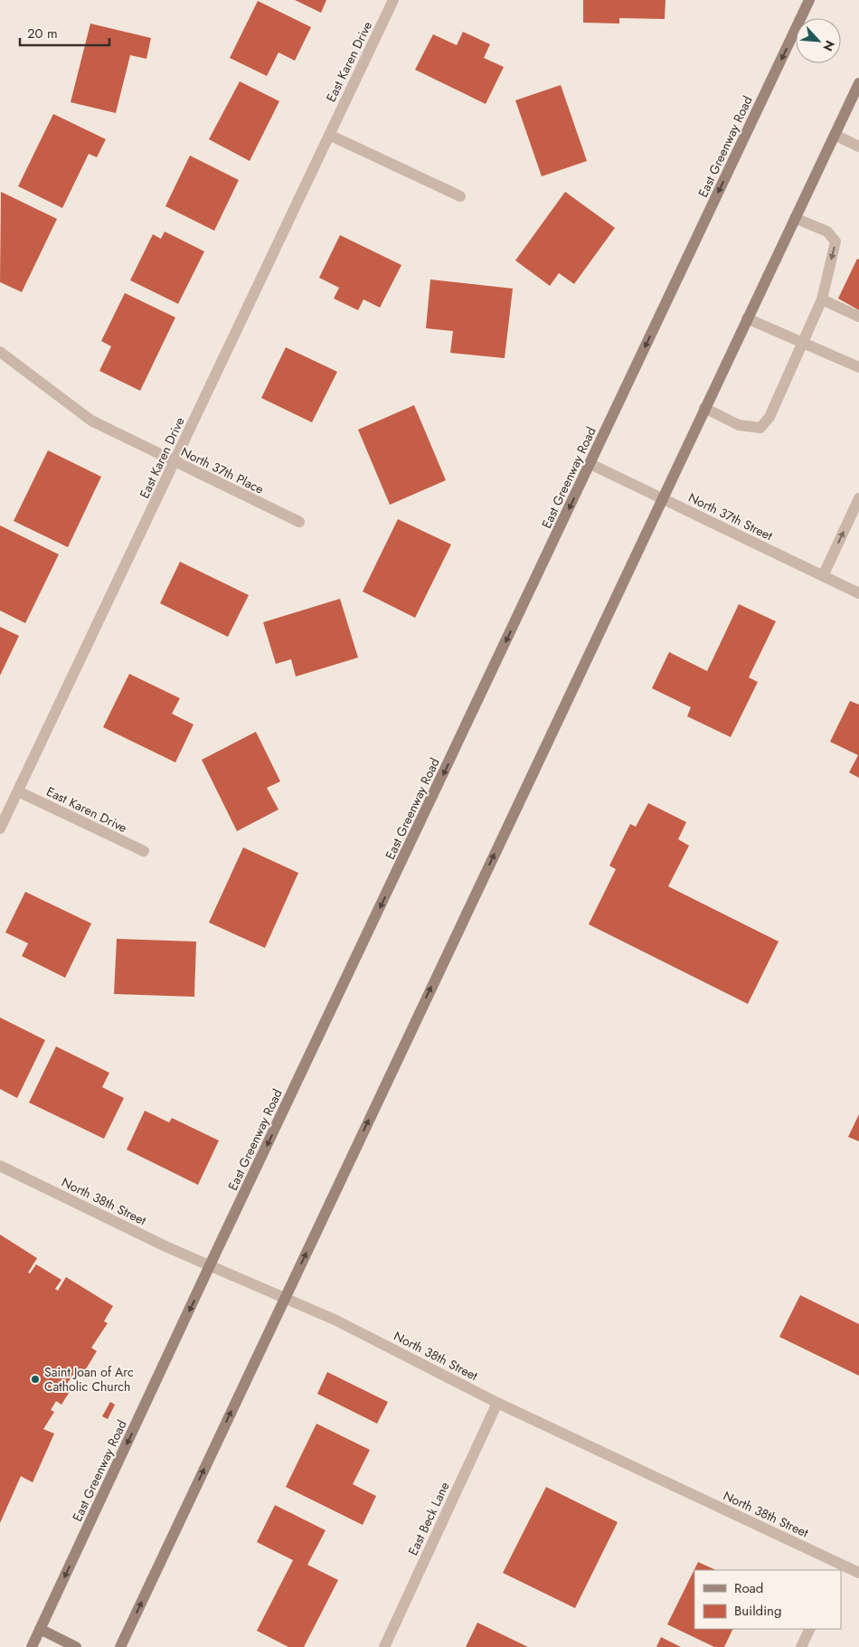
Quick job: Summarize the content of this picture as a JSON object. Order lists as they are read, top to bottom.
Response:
{
  "streets": {
    "main road": ["East Greenway Road"],
    "street": [
      "East Karen Drive",
      "North 37th Place",
      "North 37th Street",
      "North 38th Street",
      "East Beck Lane"
    ]
  },
  "crossings": [
    ["East Karen Drive", "North 37th Place"],
    ["East Greenway Road", "North 37th Street"],
    ["East Greenway Road", "North 38th Street"],
    ["North 38th Street", "East Beck Lane"]
  ],
  "places": ["Saint Joan of Arc Catholic Church"],
  "legend": ["Road", "Building"],
  "scale_bar": "20 m",
  "north": "bottom right"
}
